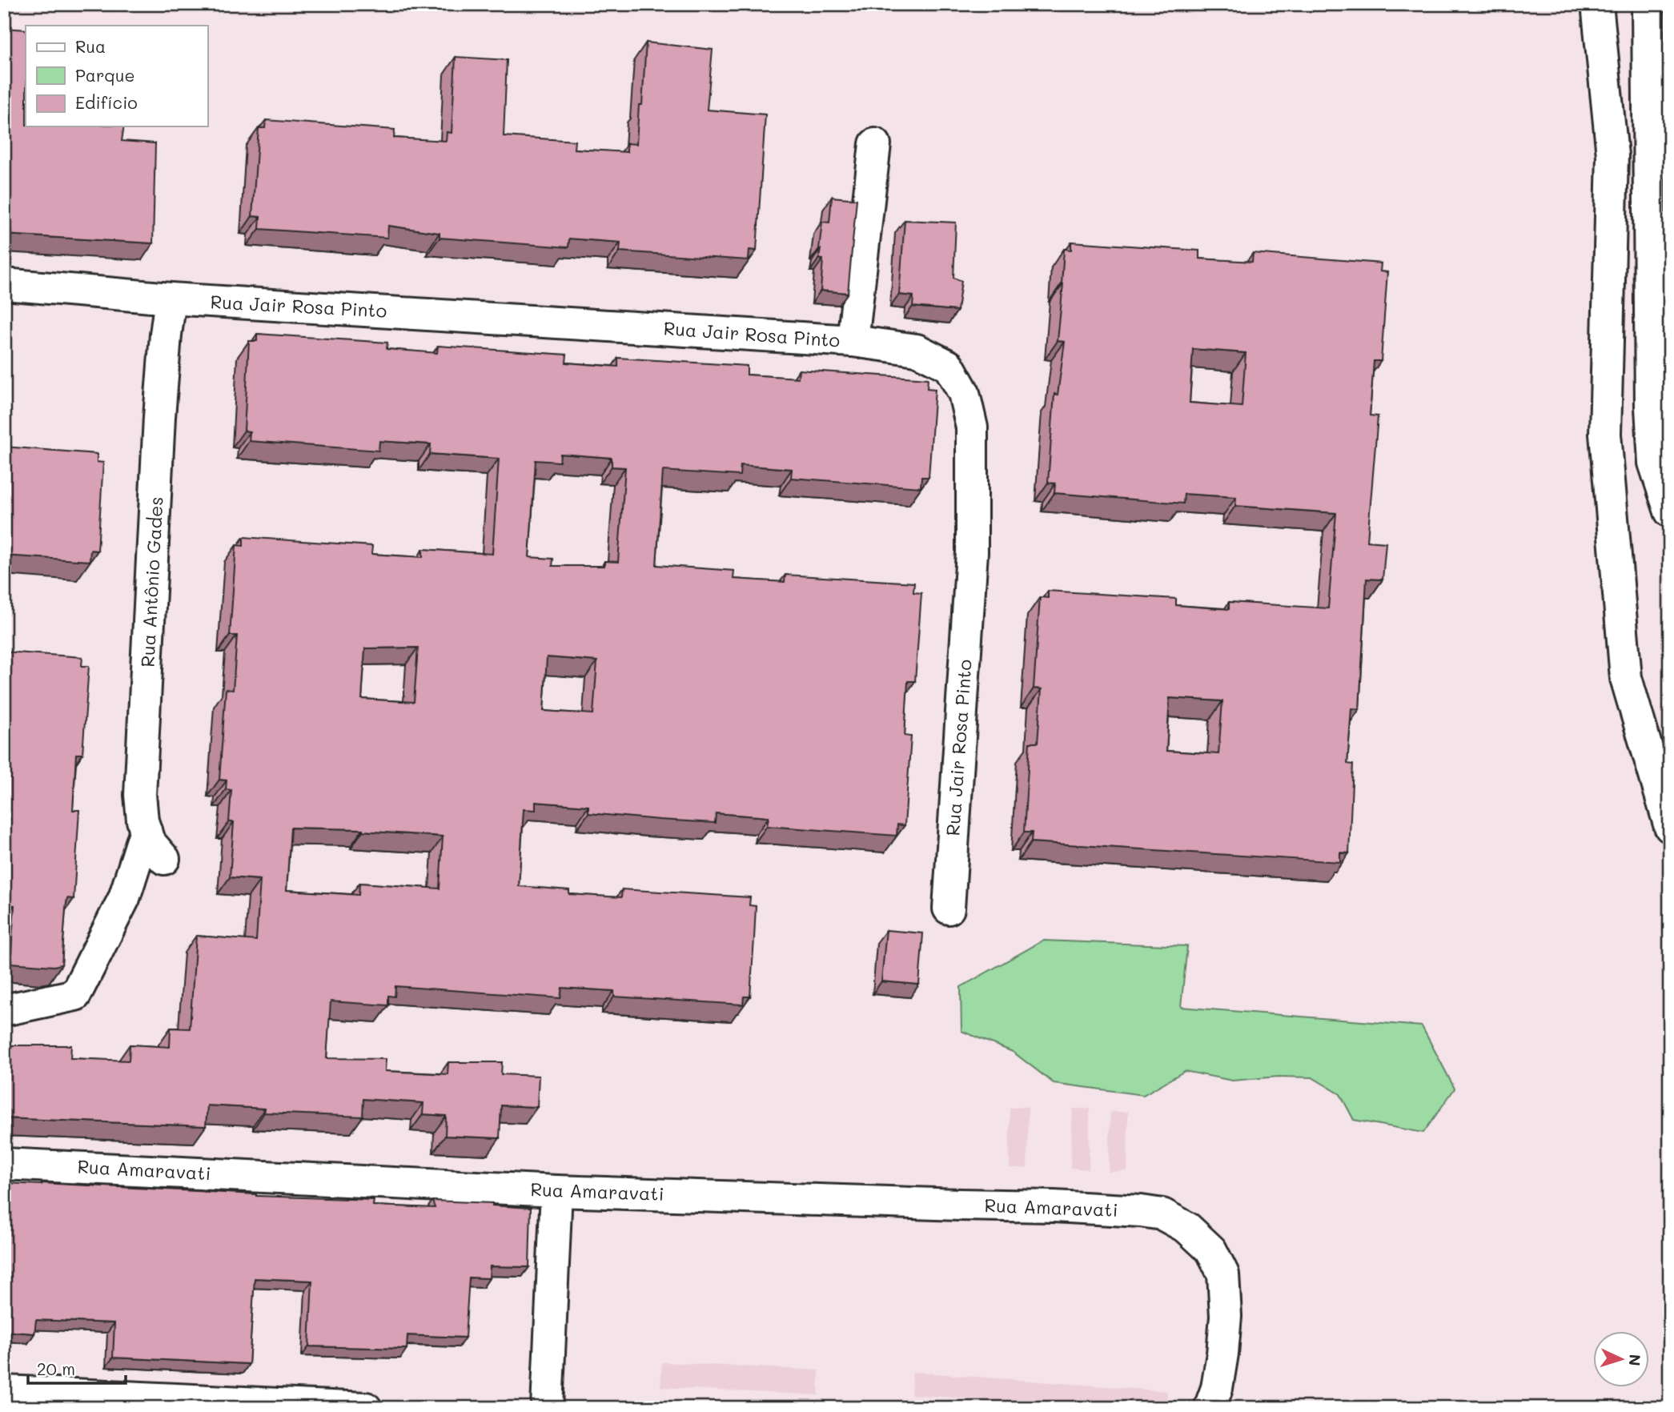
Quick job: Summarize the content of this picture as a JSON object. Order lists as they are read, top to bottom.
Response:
{
  "streets": {
    "street": ["Rua Jair Rosa Pinto", "Rua Antônio Gades", "Rua Amaravati"]
  },
  "crossings": [
    ["Rua Jair Rosa Pinto", "Rua Antônio Gades"]
  ],
  "legend": ["Rua", "Parque", "Edifício"],
  "scale_bar": "20 m",
  "north": "right"
}
